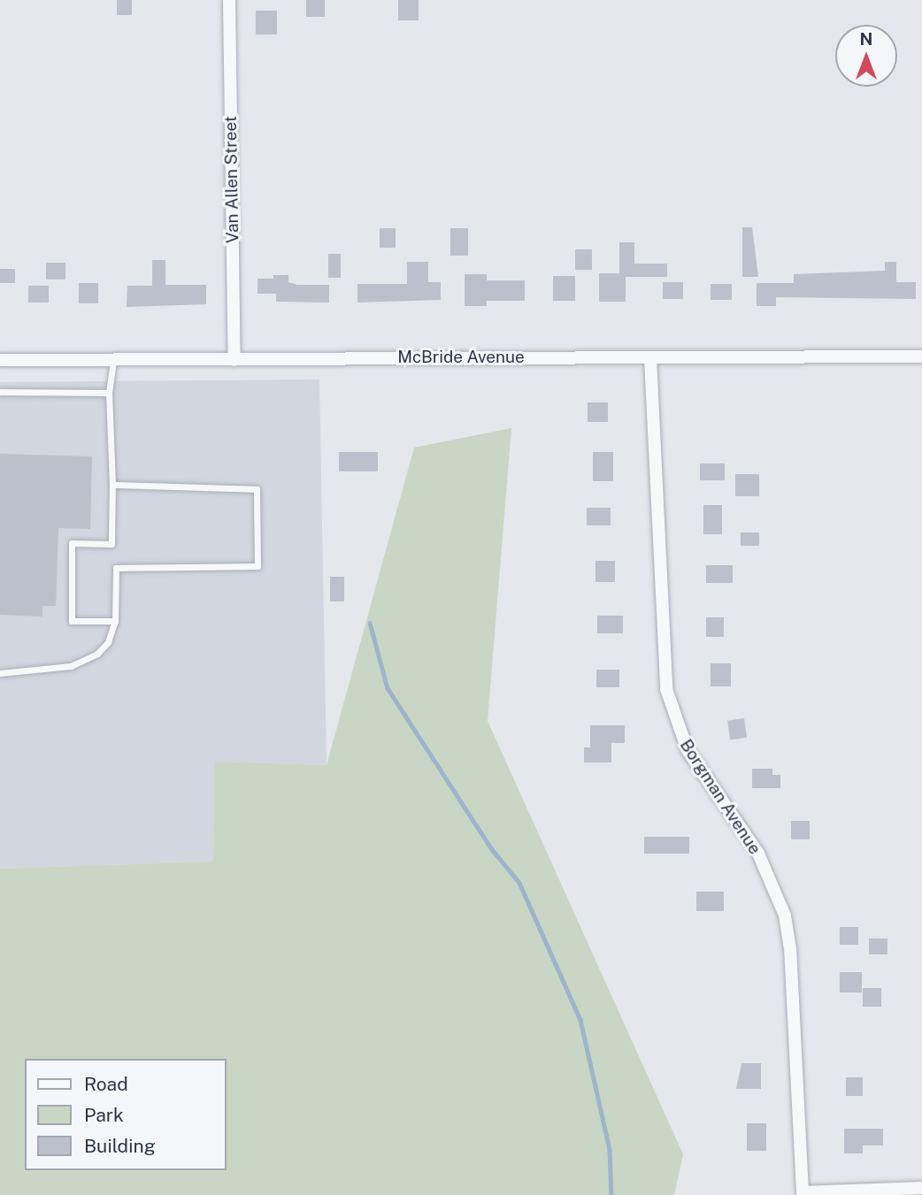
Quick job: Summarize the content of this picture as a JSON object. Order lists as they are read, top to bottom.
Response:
{
  "streets": {
    "street": ["Van Allen Street", "McBride Avenue", "Borgman Avenue"]
  },
  "crossings": [
    ["Van Allen Street", "McBride Avenue"],
    ["McBride Avenue", "Borgman Avenue"]
  ],
  "legend": ["Road", "Park", "Building"],
  "north": "top"
}
